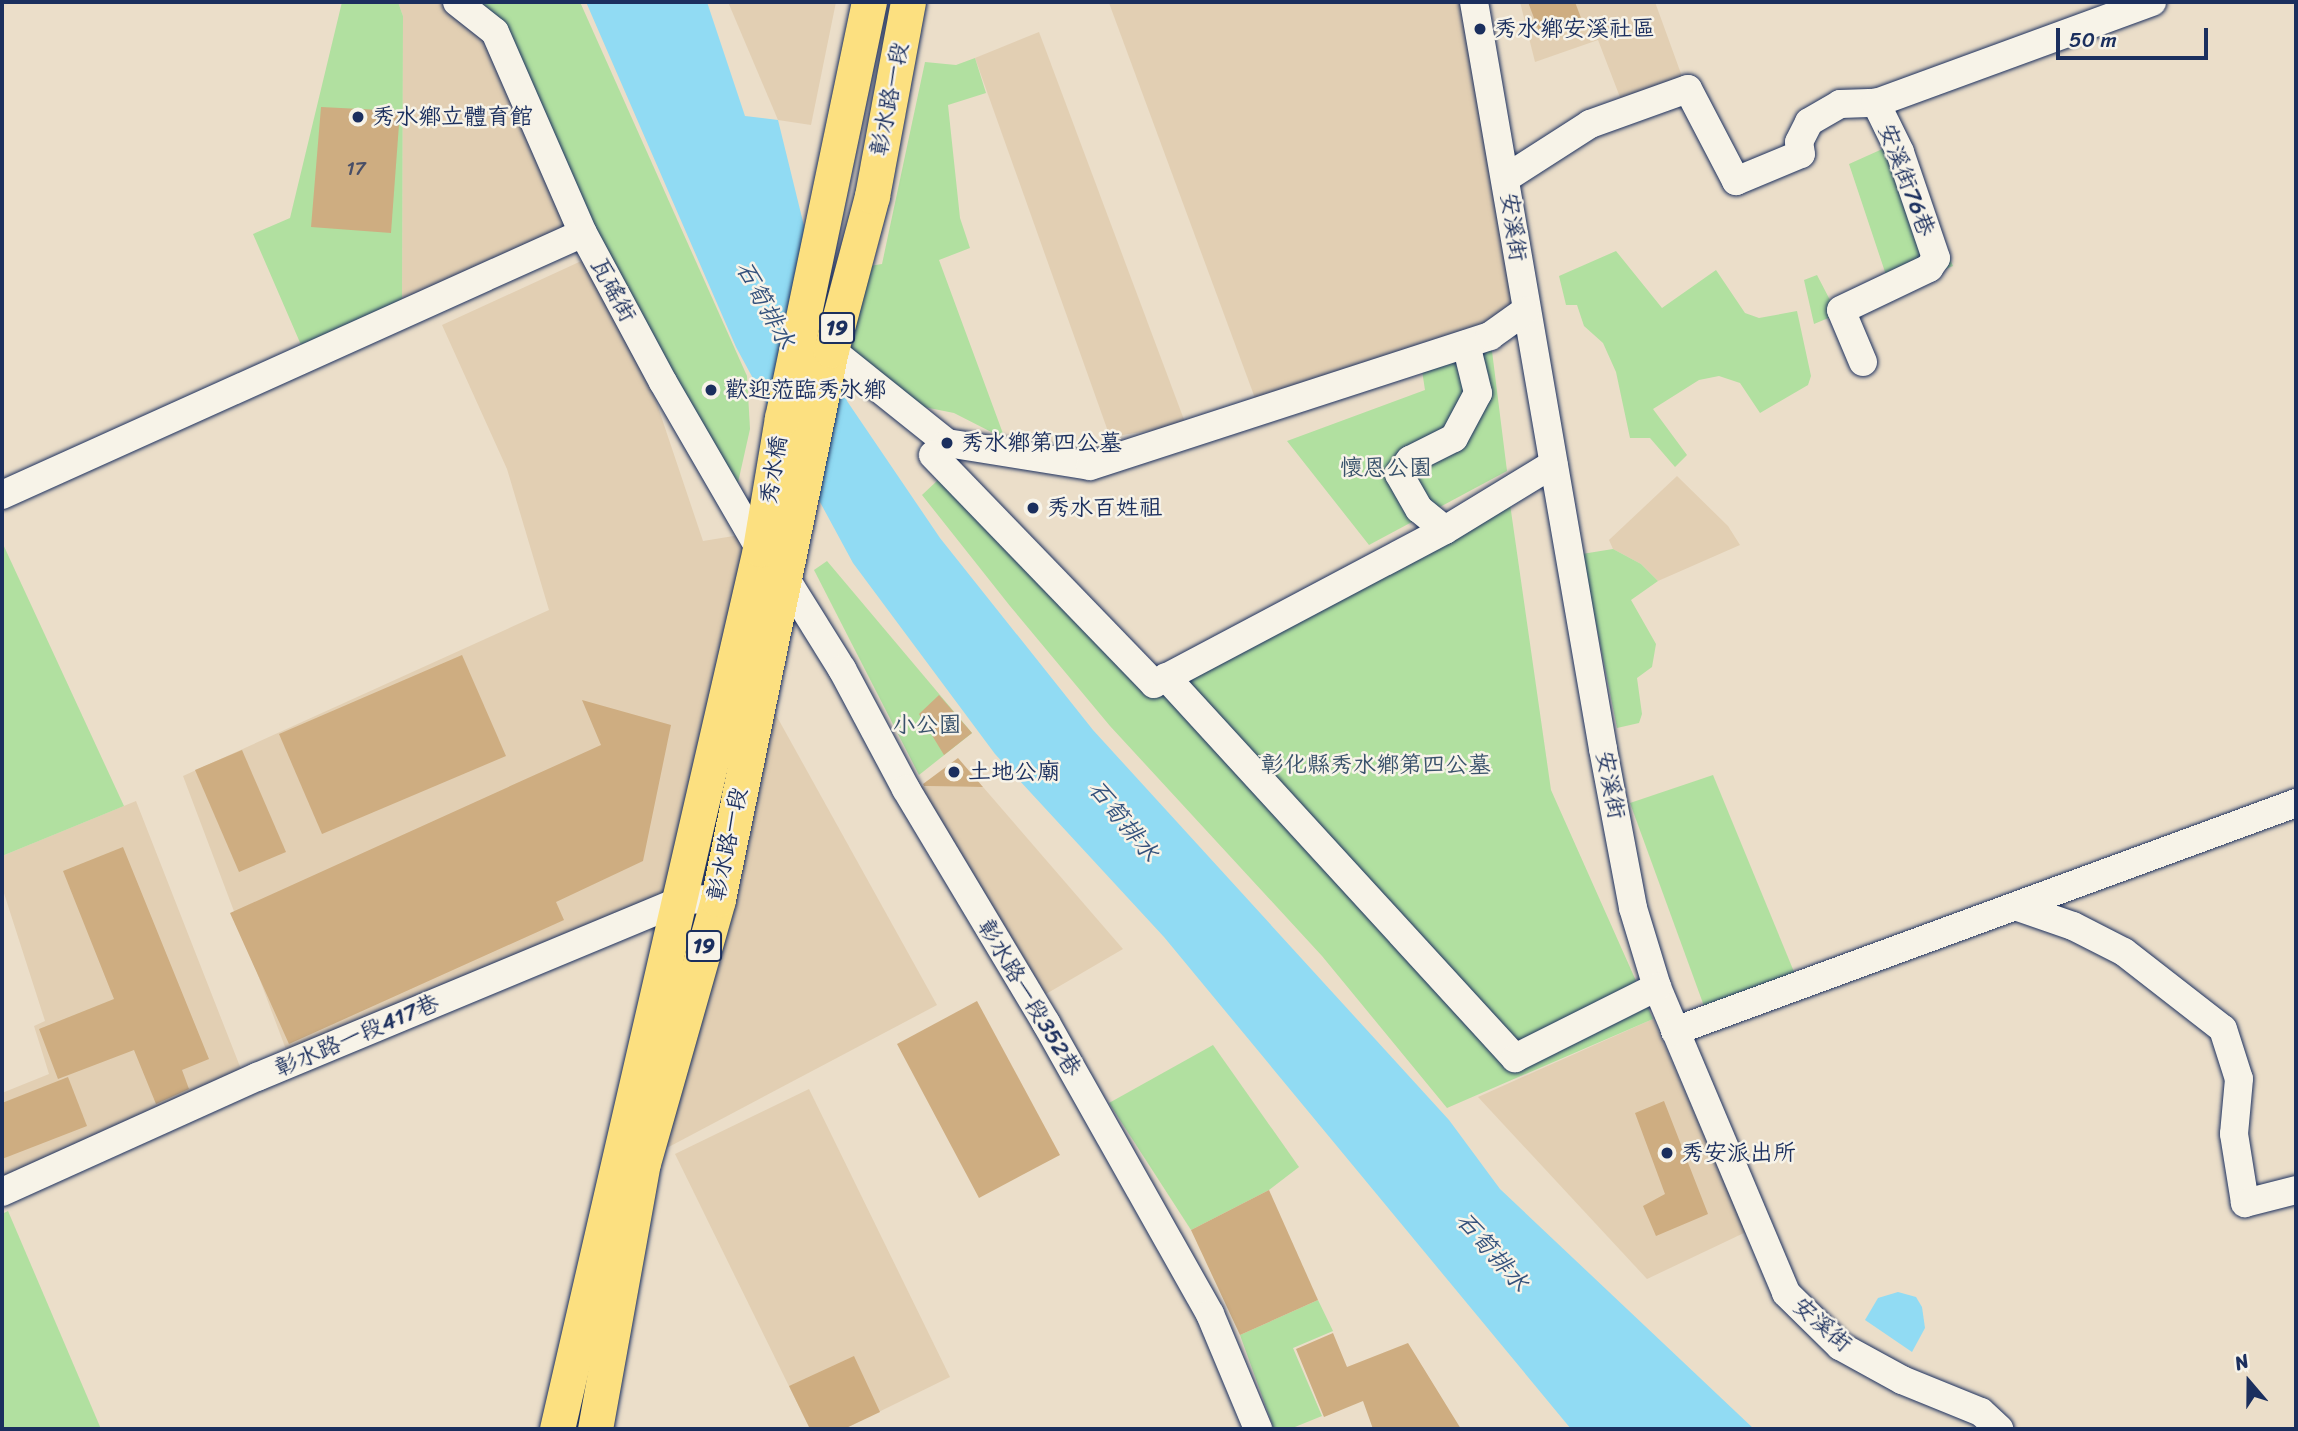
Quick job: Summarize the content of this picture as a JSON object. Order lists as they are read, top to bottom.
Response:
{
  "streets": {
    "main road": ["彰水路一段", "19", "秀水橋"],
    "street": [
      "安溪街76巷",
      "安溪街",
      "瓦磘街",
      "彰水路一段352巷",
      "彰水路一段417巷"
    ]
  },
  "crossings": [
    ["彰水路一段", "瓦磘街"],
    ["彰水路一段", "秀水橋"],
    ["彰水路一段", "彰水路一段352巷"],
    ["彰水路一段", "彰水路一段417巷"],
    ["安溪街76巷", "安溪街"],
    ["瓦磘街", "秀水橋"],
    ["瓦磘街", "彰水路一段352巷"]
  ],
  "water": ["石筍排水"],
  "parks": ["懷恩公園", "小公園", "彰化縣秀水鄉第四公墓"],
  "places": [
    "秀水鄉安溪社區",
    "秀水鄉立體育館",
    "歡迎蒞臨秀水鄉",
    "秀水鄉第四公墓",
    "秀水百姓祖",
    "土地公廟",
    "秀安派出所"
  ],
  "house_numbers": ["17"],
  "scale_bar": "50 m",
  "north": "top"
}
